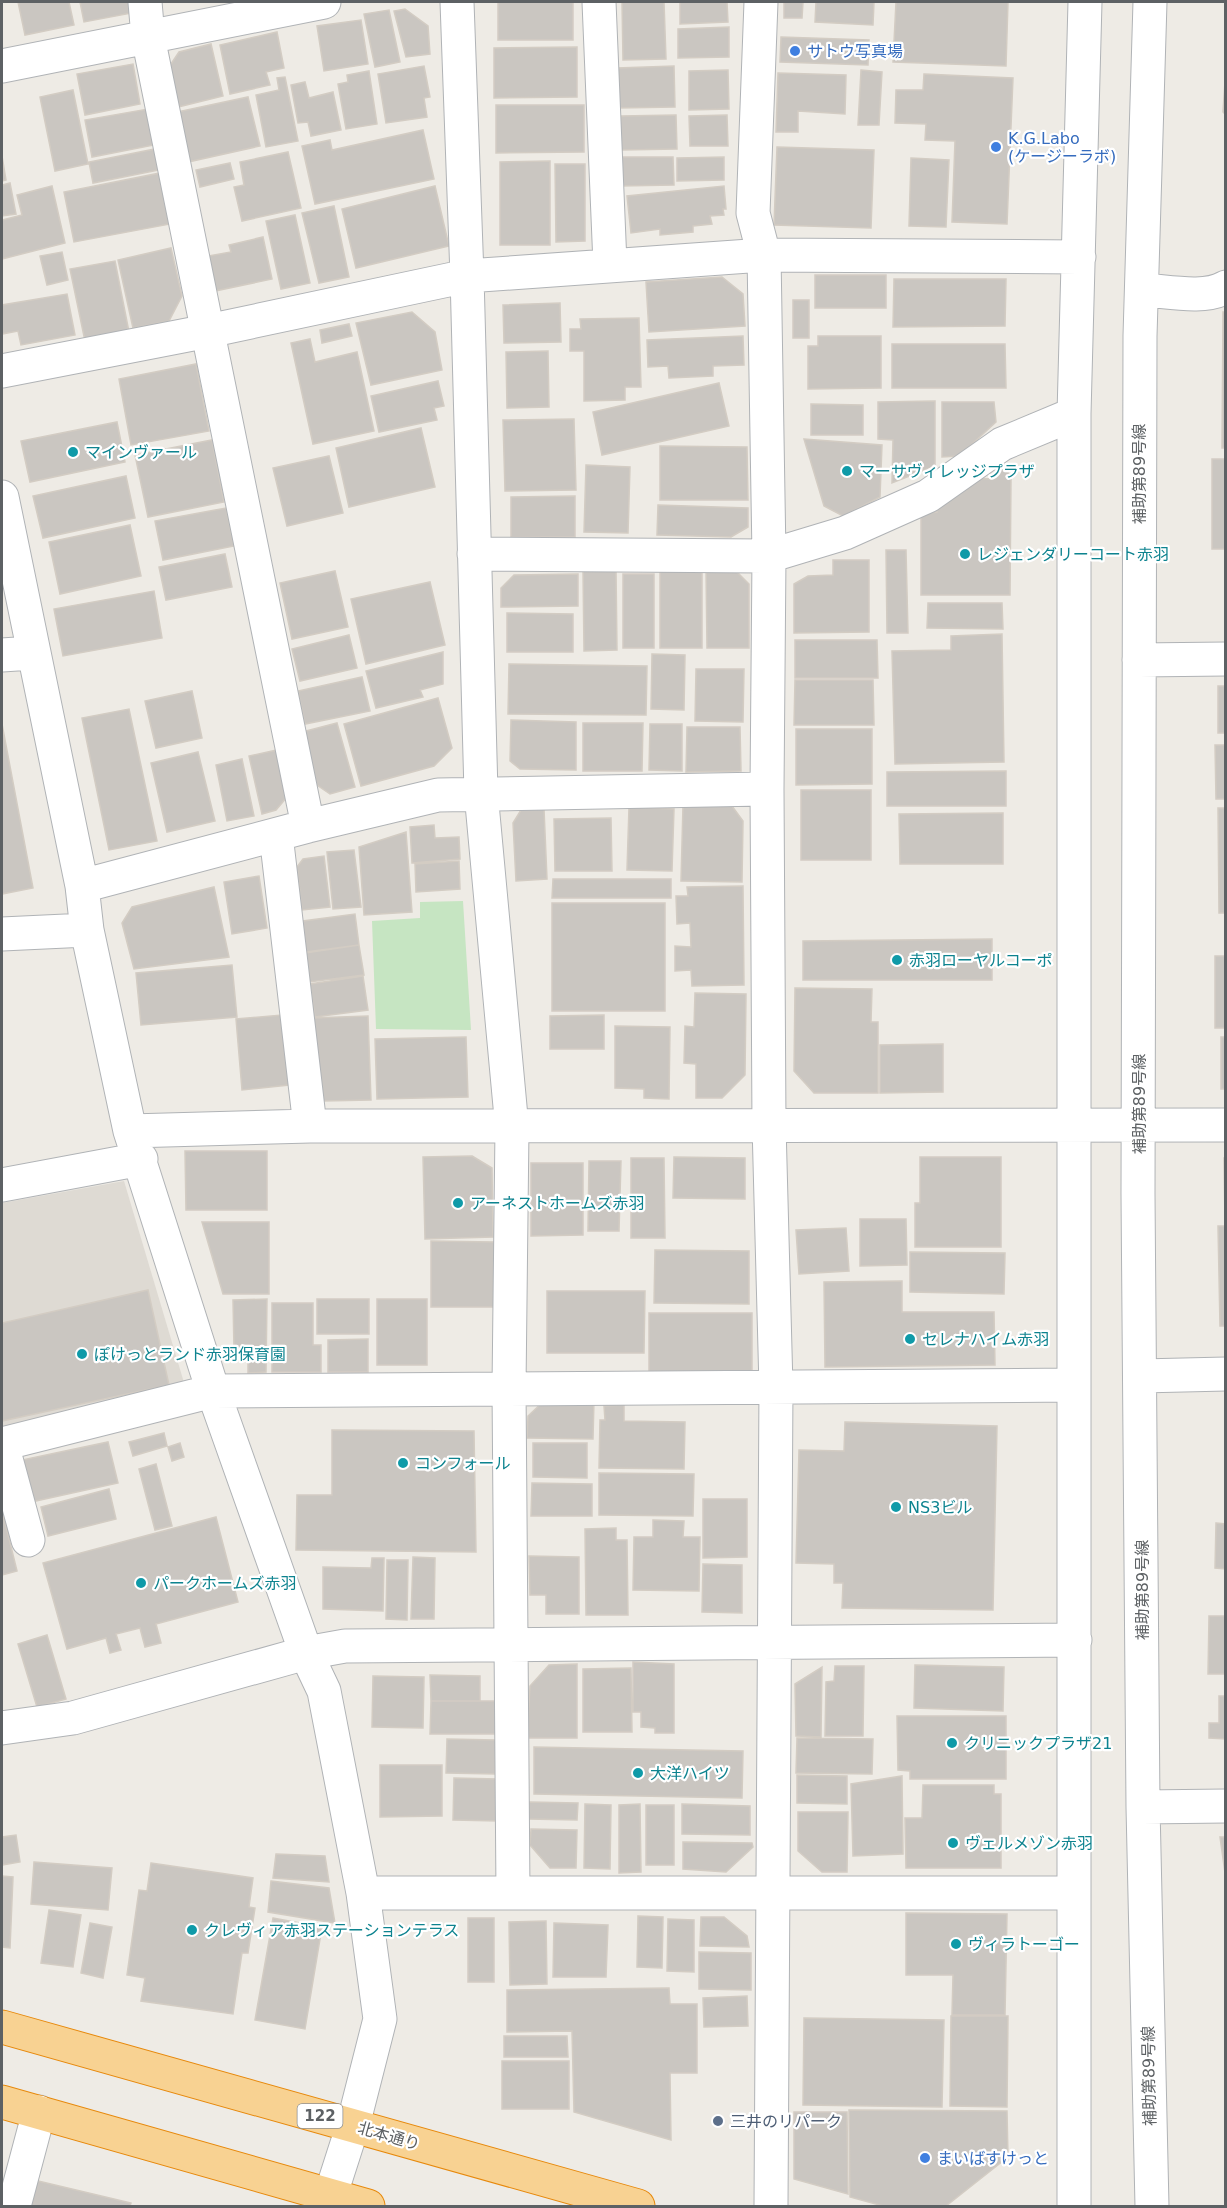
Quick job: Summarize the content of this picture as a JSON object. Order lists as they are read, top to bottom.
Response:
{
  "streets": {
    "highway": ["122", "北本通り"],
    "street": ["補助第89号線"]
  },
  "places": [
    "サトウ写真場",
    "K.G.Labo (ケージーラボ)",
    "マインヴァール",
    "マーサヴィレッジプラザ",
    "レジェンダリーコート赤羽",
    "赤羽ローヤルコーポ",
    "アーネストホームズ赤羽",
    "セレナハイム赤羽",
    "ぽけっとランド赤羽保育園",
    "コンフォール",
    "NS3ビル",
    "パークホームズ赤羽",
    "クリニックプラザ21",
    "大洋ハイツ",
    "ヴェルメゾン赤羽",
    "クレヴィア赤羽ステーションテラス",
    "ヴィラトーゴー",
    "三井のリパーク",
    "まいばすけっと"
  ]
}
